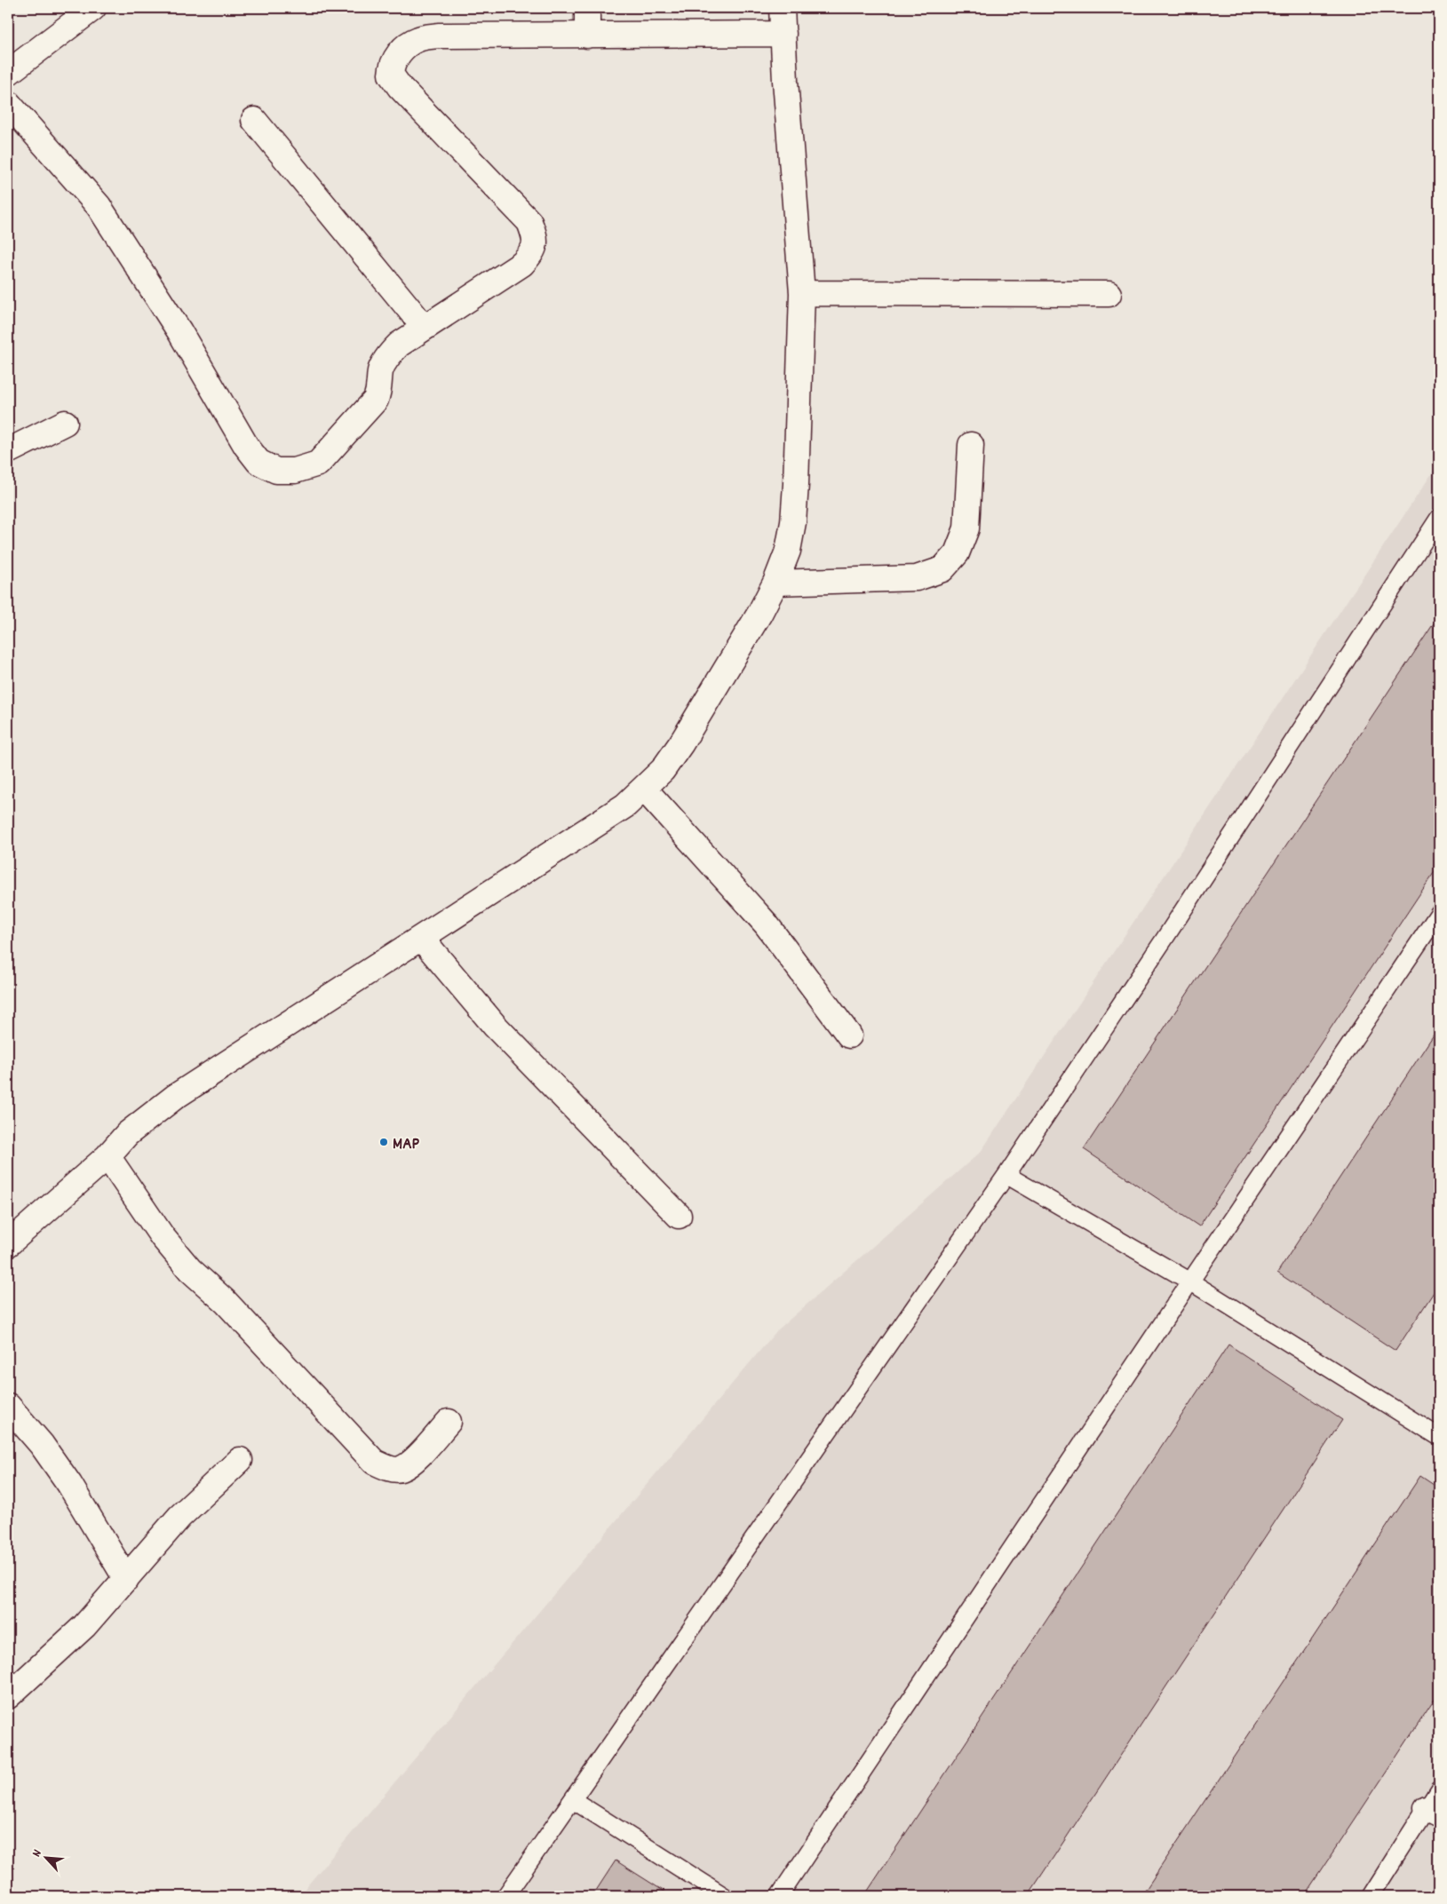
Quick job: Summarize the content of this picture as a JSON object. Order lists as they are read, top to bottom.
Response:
{
  "places": ["MAP"],
  "north": "top left"
}
